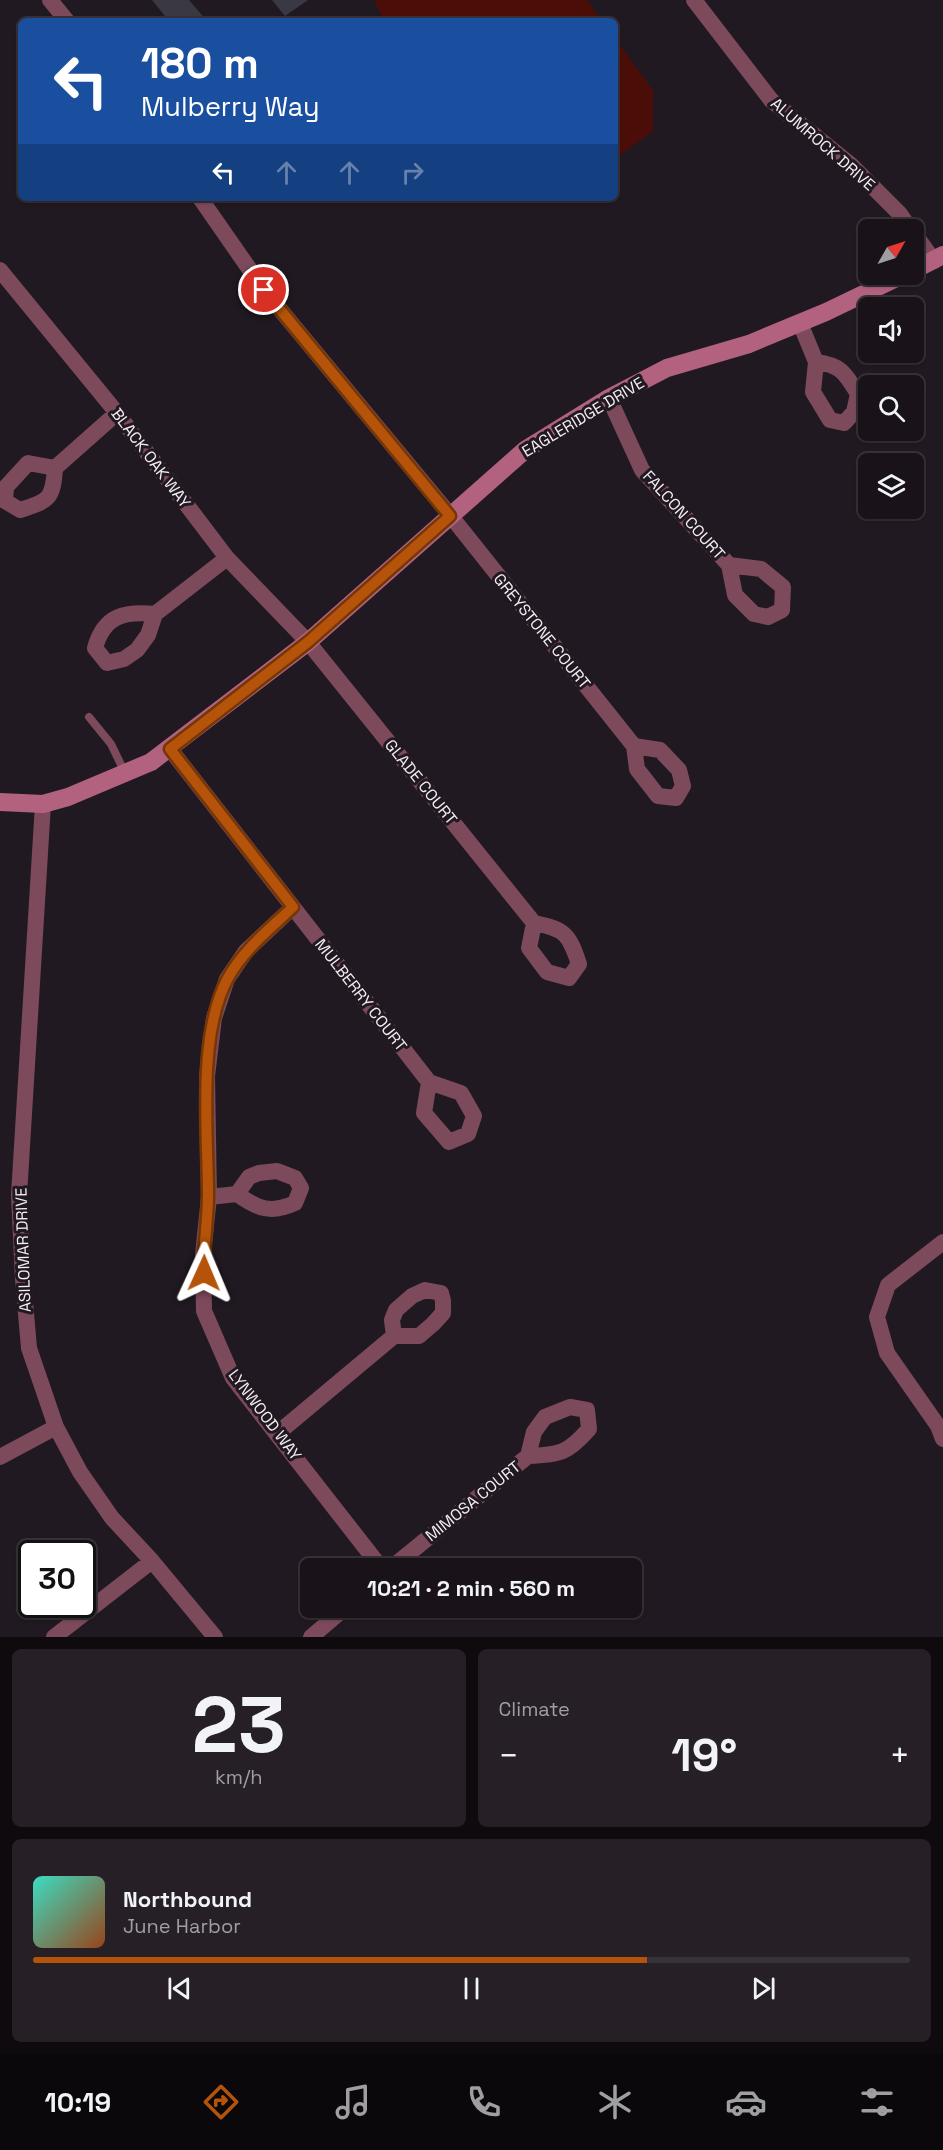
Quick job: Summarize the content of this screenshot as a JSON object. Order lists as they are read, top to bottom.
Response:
{
  "streets": {
    "street": [
      "ALUMROCK DRIVE",
      "EAGLERIDGE DRIVE",
      "BLACK OAK WAY",
      "FALCON COURT",
      "GREYSTONE COURT",
      "GLADE COURT",
      "MULBERRY COURT",
      "ASILOMAR DRIVE",
      "LYNWOOD WAY",
      "MIMOSA COURT"
    ]
  },
  "crossings": [
    ["EAGLERIDGE DRIVE", "BLACK OAK WAY"],
    ["EAGLERIDGE DRIVE", "FALCON COURT"],
    ["EAGLERIDGE DRIVE", "GREYSTONE COURT"],
    ["EAGLERIDGE DRIVE", "GLADE COURT"],
    ["EAGLERIDGE DRIVE", "MULBERRY COURT"],
    ["EAGLERIDGE DRIVE", "ASILOMAR DRIVE"],
    ["BLACK OAK WAY", "GLADE COURT"],
    ["MULBERRY COURT", "LYNWOOD WAY"]
  ],
  "north": "top right",
  "page": {
    "turn": ["180 m", "Mulberry Way"],
    "limit": "30",
    "trip": "10:21 · 2 min · 560 m",
    "tile": [
      ["23", "km/h"],
      "Climate"
    ],
    "heat": ["−", "19°", "+"],
    "song": ["Northbound", "June Harbor"],
    "tabs": "10:19"
  }
}
